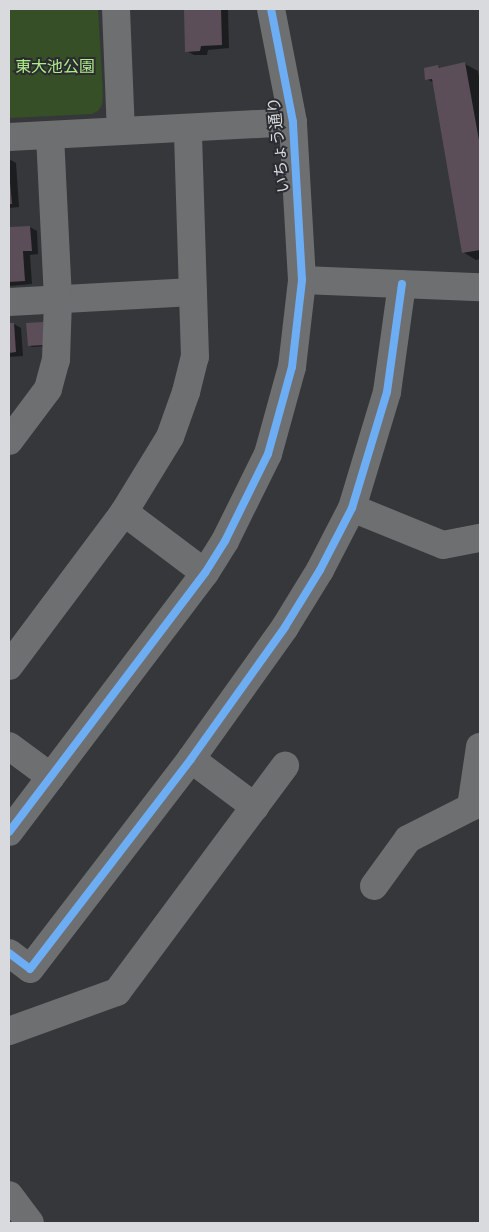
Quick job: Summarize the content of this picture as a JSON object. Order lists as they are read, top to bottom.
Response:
{
  "streets": {
    "street": ["いちょう通り"]
  },
  "parks": ["東大池公園"]
}
